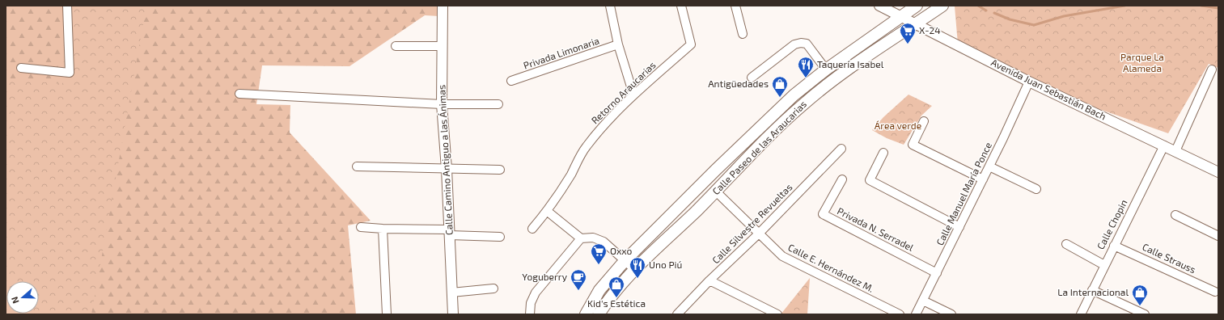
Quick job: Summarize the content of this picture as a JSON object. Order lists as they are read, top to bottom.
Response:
{
  "streets": {
    "main road": ["Calle Paseo de las Araucarias"],
    "street": [
      "Privada Limonaria",
      "Avenida Juan Sebastián Bach",
      "Retorno Araucarias",
      "Calle Camino Antiguo a las Ánimas",
      "Calle Manuel María Ponce",
      "Calle Silvestre Revueltas",
      "Calle Chopin",
      "Privada N. Serradel",
      "Calle Strauss",
      "Calle E. Hernández M."
    ]
  },
  "crossings": [
    ["Avenida Juan Sebastián Bach", "Calle Paseo de las Araucarias"],
    ["Avenida Juan Sebastián Bach", "Calle Manuel María Ponce"],
    ["Avenida Juan Sebastián Bach", "Calle Chopin"],
    ["Calle Paseo de las Araucarias", "Calle E. Hernández M."],
    ["Calle Manuel María Ponce", "Privada N. Serradel"],
    ["Calle Silvestre Revueltas", "Calle E. Hernández M."],
    ["Calle Chopin", "Calle Strauss"]
  ],
  "parks": ["Parque La Alameda", "Área verde"],
  "places": {
    "supermarket": ["X-24", "Oxxo"],
    "restaurant": ["Taquería Isabel", "Uno Piú"],
    "shop": ["Antigüedades", "Kid's Estética", "La Internacional"],
    "cafe": ["Yoguberry"]
  },
  "north": "left"
}
